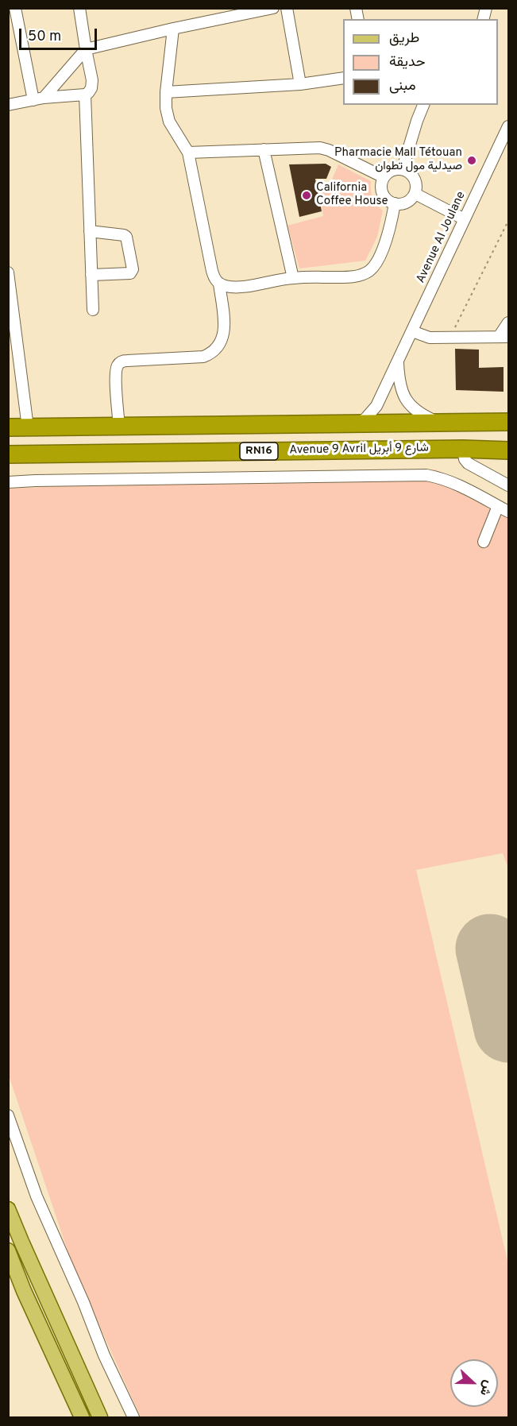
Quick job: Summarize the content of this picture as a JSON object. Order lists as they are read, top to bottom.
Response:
{
  "streets": {
    "highway": ["Avenue 9 Avril شارع 9 أبريل", "RN16"],
    "street": ["Avenue Al Joulane"]
  },
  "crossings": [
    ["Avenue Al Joulane", "RN16"]
  ],
  "places": ["Pharmacie Mall Tétouan صيدلية مول تطوان", "California Coffee House"],
  "legend": ["طريق", "حديقة", "مبنى"],
  "scale_bar": "50 m",
  "north": "right"
}
